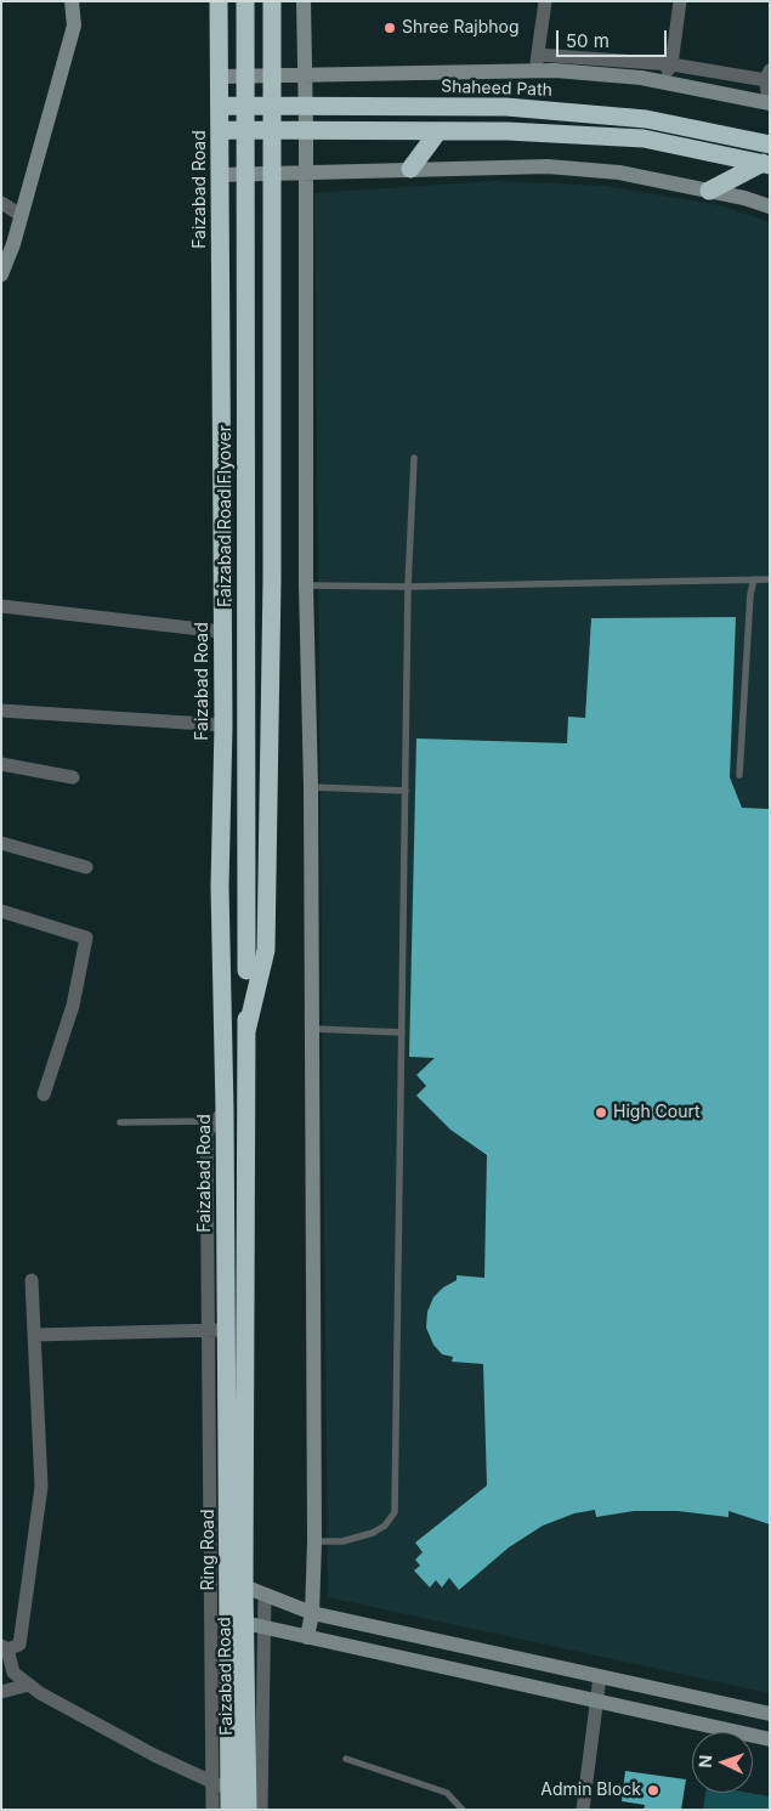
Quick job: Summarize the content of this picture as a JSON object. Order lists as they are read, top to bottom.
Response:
{
  "streets": {
    "highway": [
      "Shaheed Path",
      "Faizabad Road",
      "Faizabad Road Flyover",
      "Ring Road"
    ]
  },
  "crossings": [
    ["Shaheed Path", "Faizabad Road"],
    ["Faizabad Road", "Faizabad Road Flyover"],
    ["Faizabad Road", "Ring Road"]
  ],
  "places": ["Shree Rajbhog", "High Court", "Admin Block"],
  "scale_bar": "50 m",
  "north": "left"
}
